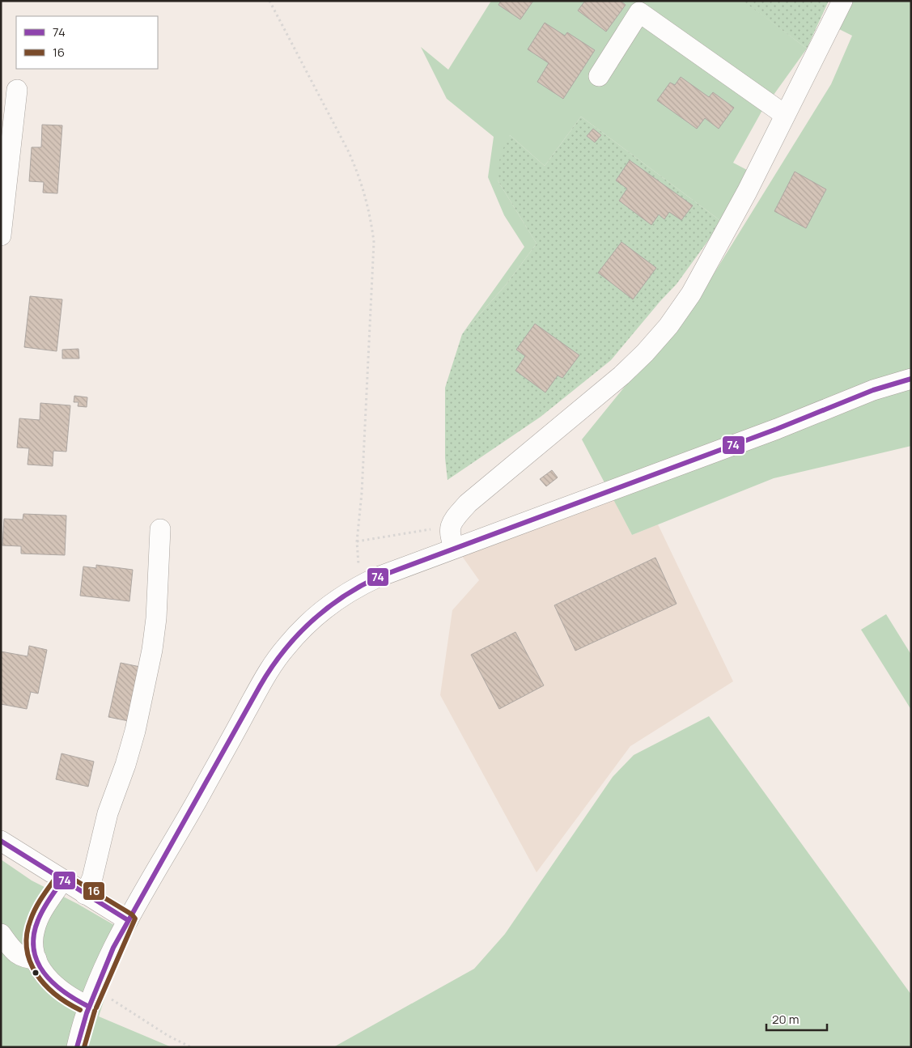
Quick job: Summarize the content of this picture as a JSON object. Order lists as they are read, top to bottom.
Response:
{
  "lines": ["transit line 74", "transit line 16"],
  "legend": ["74", "16"],
  "scale_bar": "20 m"
}
